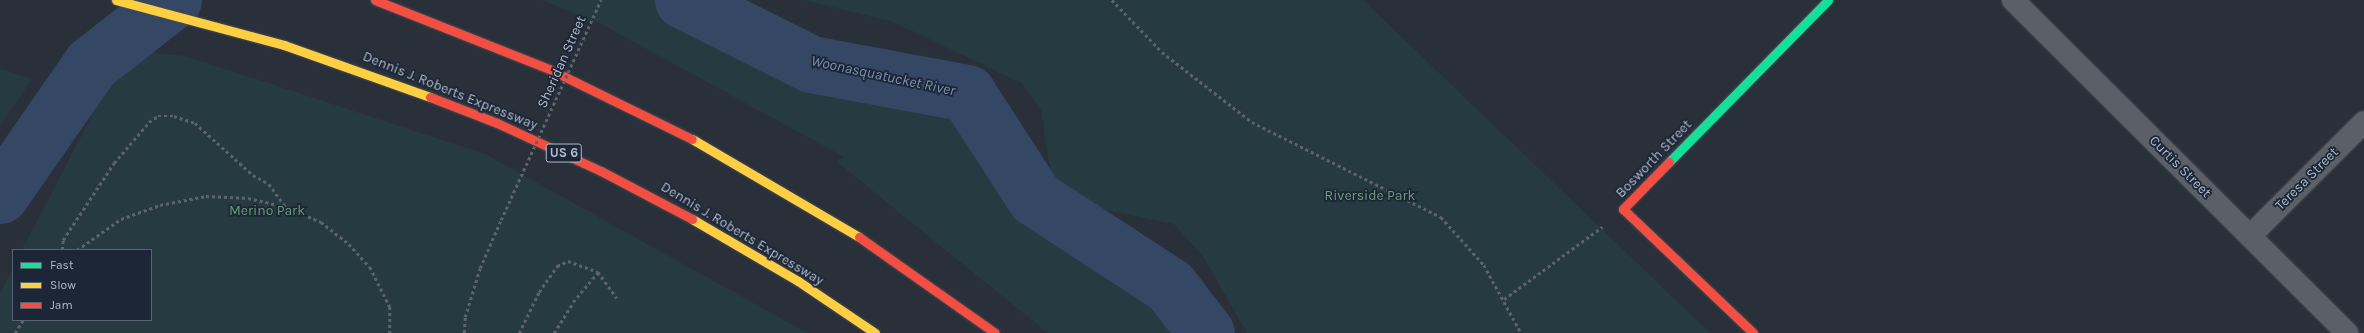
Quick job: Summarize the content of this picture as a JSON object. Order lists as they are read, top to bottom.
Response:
{
  "streets": {
    "main road": ["Dennis J. Roberts Expressway", "US 6", "Bosworth Street"],
    "street": ["Curtis Street", "Teresa Street"],
    "path": ["Sheridan Street"]
  },
  "crossings": [
    ["Curtis Street", "Teresa Street"]
  ],
  "water": ["Woonasquatucket River"],
  "parks": ["Riverside Park", "Merino Park"],
  "legend": ["Fast", "Slow", "Jam"]
}
